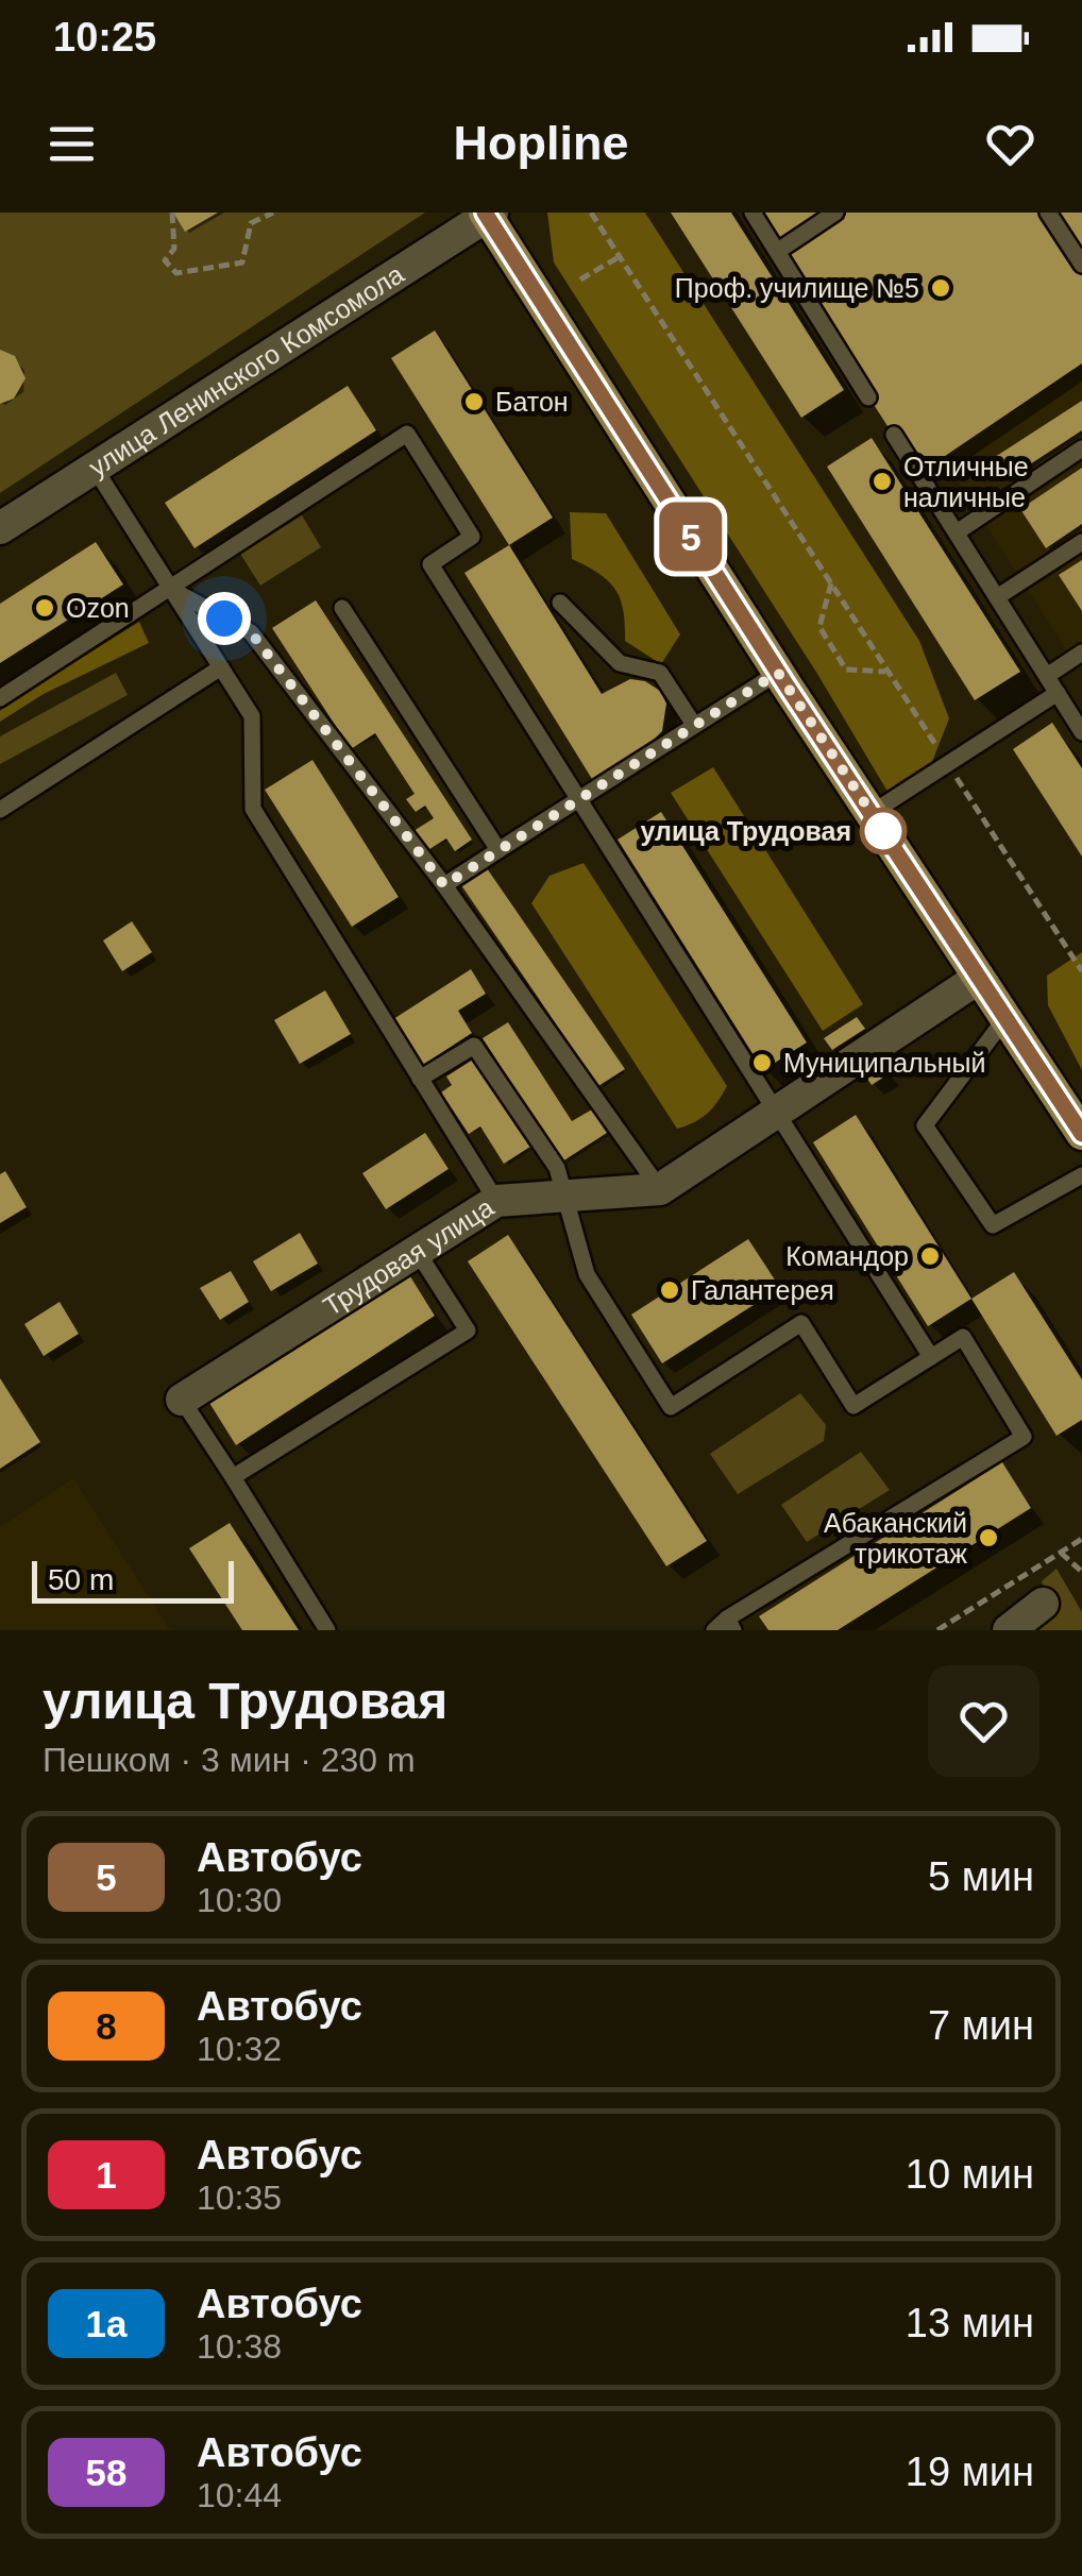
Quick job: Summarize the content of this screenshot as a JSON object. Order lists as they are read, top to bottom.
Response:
{
  "streets": {
    "street": ["улица Ленинского Комсомола", "Трудовая улица"]
  },
  "places": [
    "Проф. училище №5",
    "Батон",
    "Отличные наличные",
    "Ozon",
    "улица Трудовая",
    "Муниципальный",
    "Командор",
    "Галантерея",
    "Абаканский трикотаж"
  ],
  "lines": ["bus line 5"],
  "scale_bar": "50 m",
  "page": {
    "status": "10:25",
    "header": "Hopline",
    "on_map": "5",
    "scale": "50 m",
    "heading": ["улица Трудовая", "Пешком · 3 мин · 230 m"],
    "list": [
      {
        "mark": "5",
        "name": "Автобус",
        "note": "10:30",
        "value": "5 мин"
      },
      {
        "mark": "8",
        "name": "Автобус",
        "note": "10:32",
        "value": "7 мин"
      },
      {
        "mark": "1",
        "name": "Автобус",
        "note": "10:35",
        "value": "10 мин"
      },
      {
        "mark": "1а",
        "name": "Автобус",
        "note": "10:38",
        "value": "13 мин"
      },
      {
        "mark": "58",
        "name": "Автобус",
        "note": "10:44",
        "value": "19 мин"
      }
    ]
  }
}
